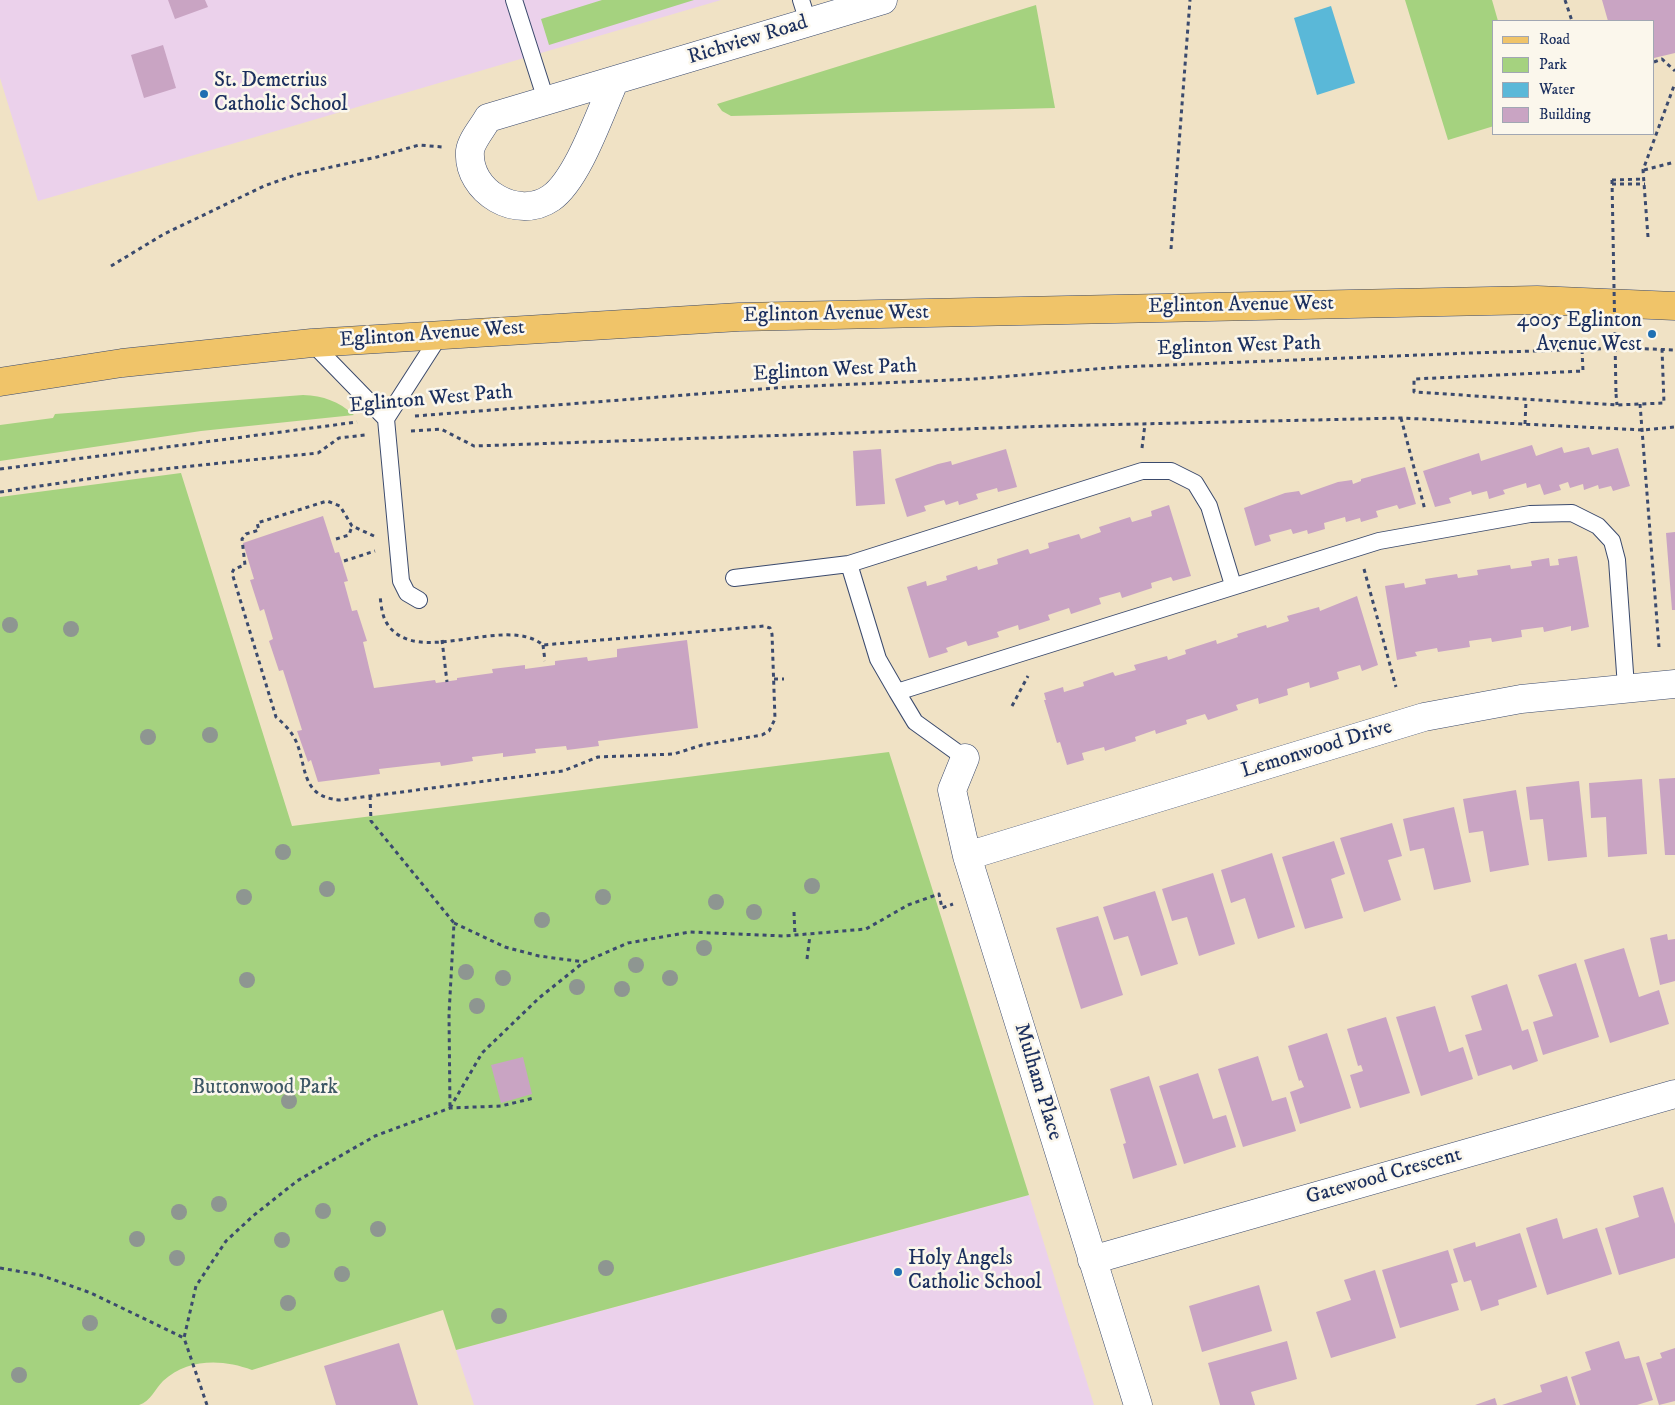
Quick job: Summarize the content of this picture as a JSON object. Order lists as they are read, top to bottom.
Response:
{
  "streets": {
    "main road": ["Eglinton Avenue West"],
    "street": [
      "Richview Road",
      "Lemonwood Drive",
      "Mulham Place",
      "Gatewood Crescent"
    ],
    "path": ["Eglinton West Path"]
  },
  "crossings": [
    ["Lemonwood Drive", "Mulham Place"],
    ["Mulham Place", "Gatewood Crescent"]
  ],
  "parks": ["Buttonwood Park"],
  "places": ["St. Demetrius Catholic School", "4005 Eglinton Avenue West", "Holy Angels Catholic School"],
  "legend": [
    "Road",
    "Park",
    "Water",
    "Building"
  ]
}
